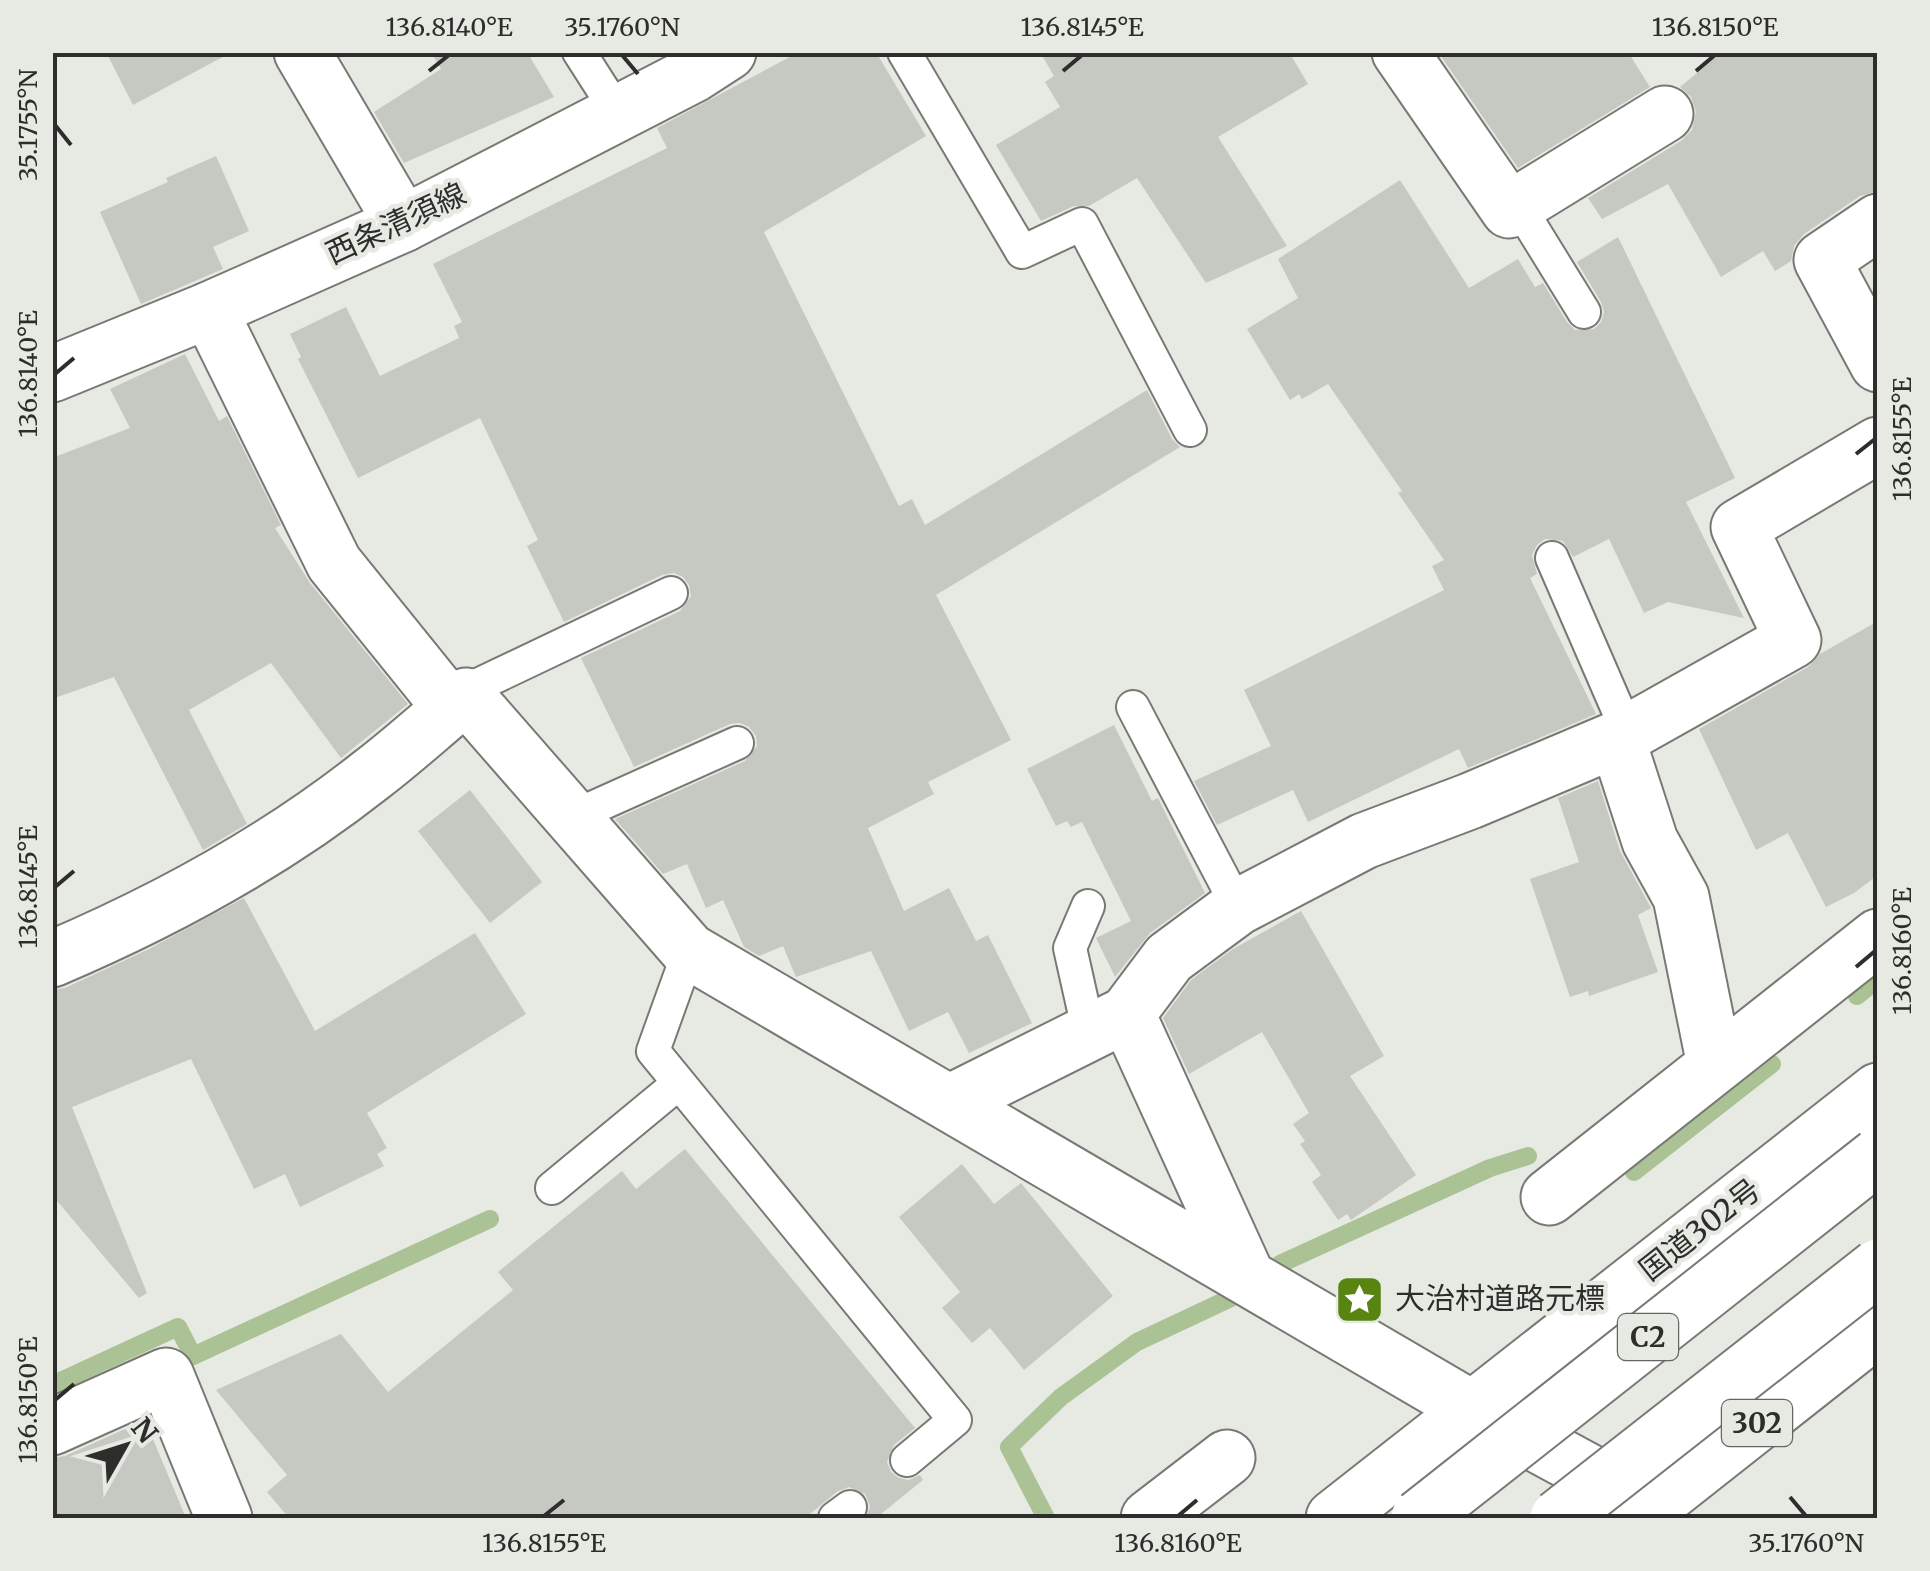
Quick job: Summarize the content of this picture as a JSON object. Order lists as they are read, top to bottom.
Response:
{
  "streets": {
    "main road": [
      "西条清須線",
      "国道302号",
      "C2",
      "302"
    ]
  },
  "places": {
    "place": ["大治村道路元標"]
  },
  "north": "top right",
  "coordinates": [
    "136.8140°E",
    "35.1760°N",
    "136.8145°E",
    "136.8150°E",
    "35.1755°N",
    "136.8155°E",
    "136.8160°E"
  ]
}
